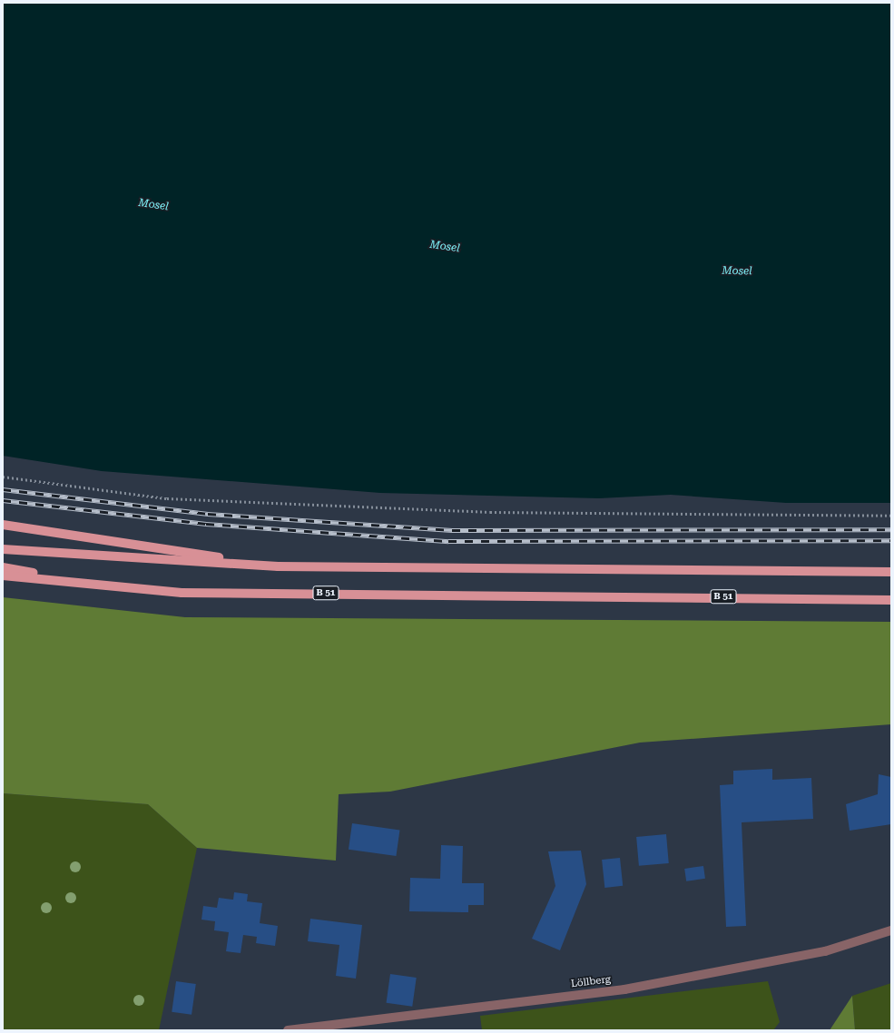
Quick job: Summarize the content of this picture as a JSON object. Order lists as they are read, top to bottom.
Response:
{
  "streets": {
    "main road": ["B 51"],
    "street": ["Löllberg"]
  },
  "water": ["Mosel"]
}
